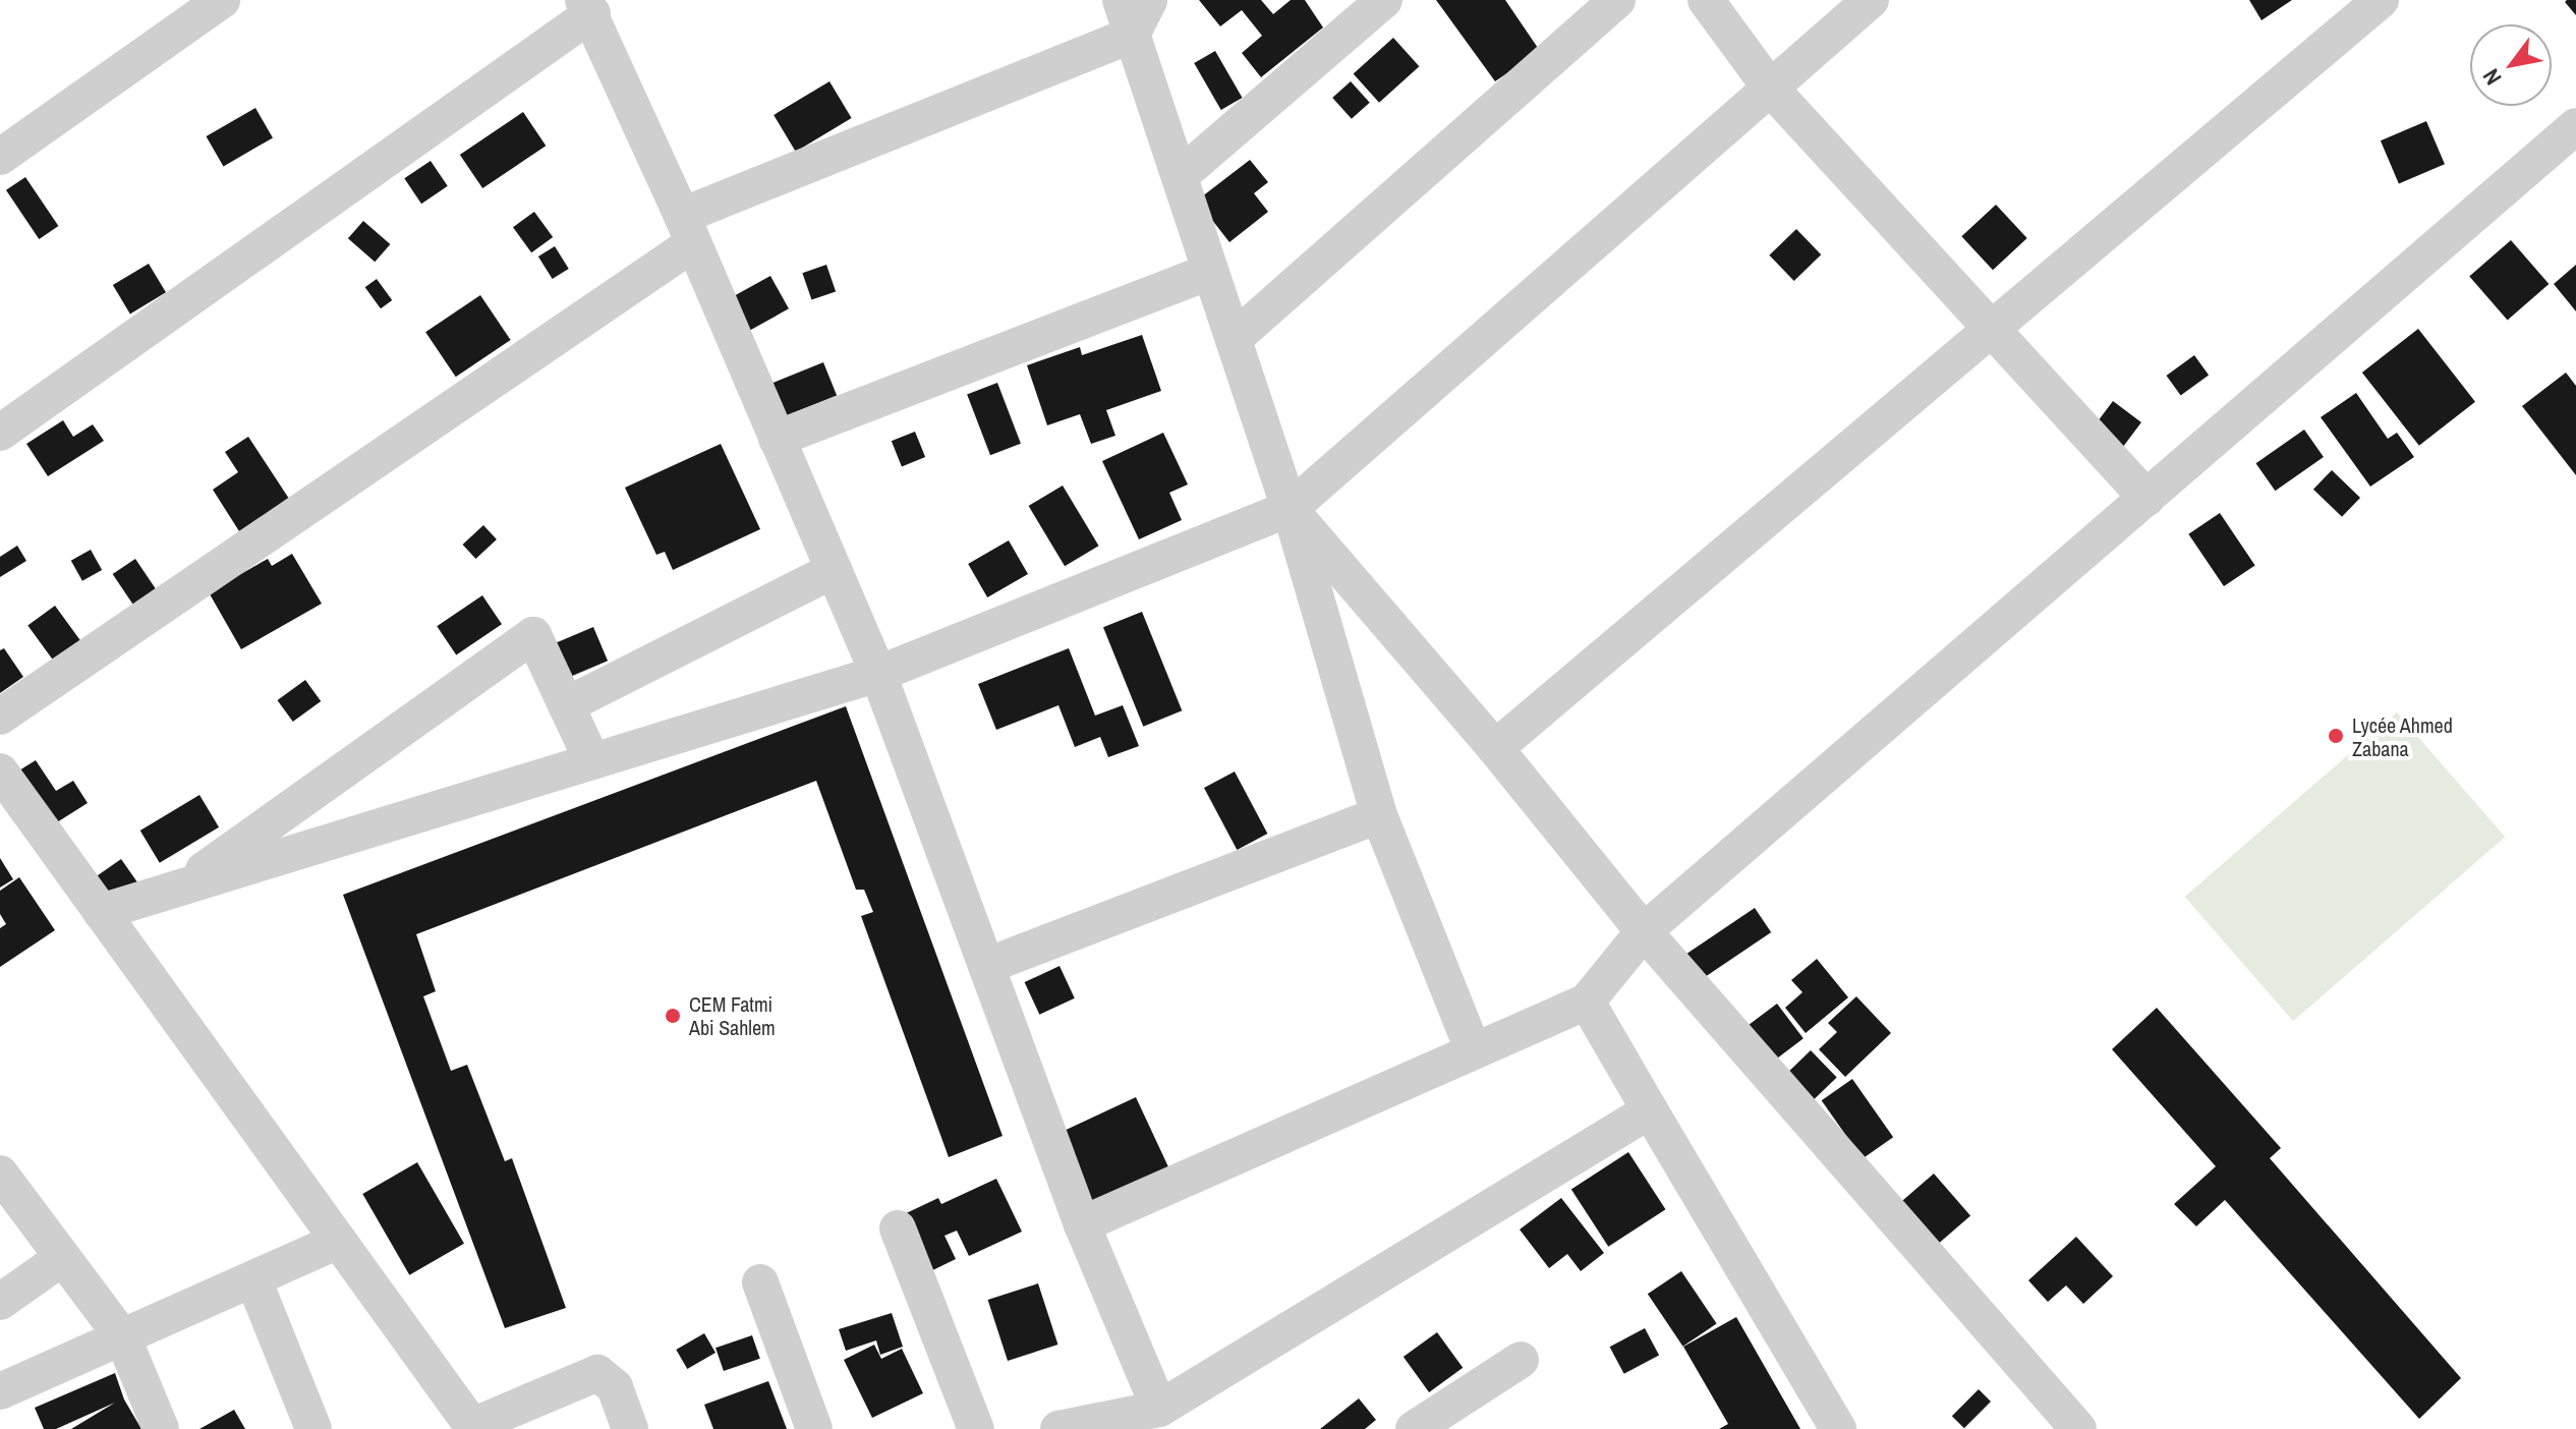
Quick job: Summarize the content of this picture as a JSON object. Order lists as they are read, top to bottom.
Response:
{
  "places": ["Lycée Ahmed Zabana", "CEM Fatmi Abi Sahlem"],
  "north": "bottom left"
}
